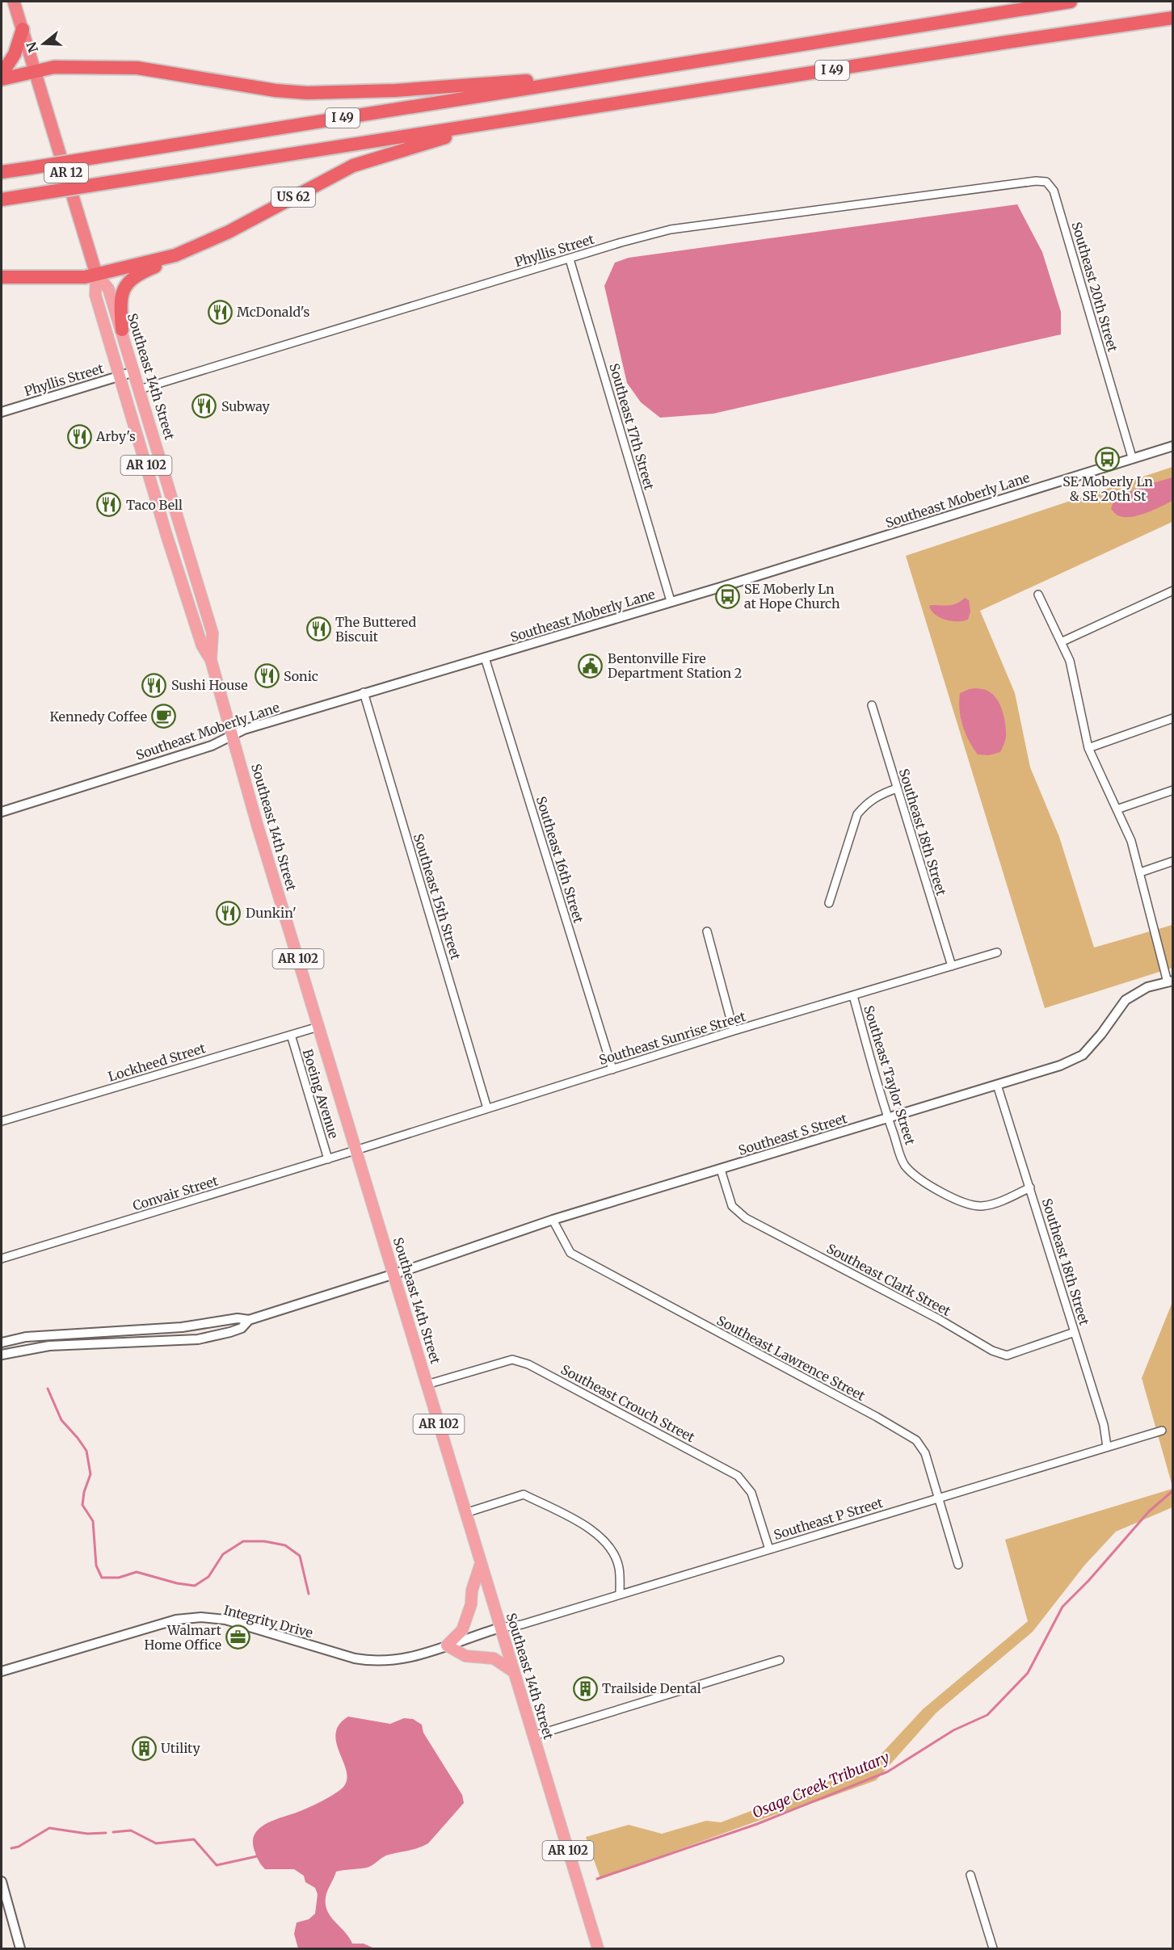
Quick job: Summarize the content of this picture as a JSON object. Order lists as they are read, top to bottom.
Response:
{
  "streets": {
    "highway": [
      "I 49",
      "AR 12",
      "US 62",
      "Southeast 14th Street"
    ],
    "main road": ["AR 102"],
    "street": [
      "Phyllis Street",
      "Southeast 20th Street",
      "Southeast 17th Street",
      "Southeast Moberly Lane",
      "Southeast 18th Street",
      "Southeast 16th Street",
      "Southeast 15th Street",
      "Southeast Sunrise Street",
      "Lockheed Street",
      "Southeast Taylor Street",
      "Boeing Avenue",
      "Southeast S Street",
      "Convair Street",
      "Southeast Clark Street",
      "Southeast Lawrence Street",
      "Southeast Crouch Street",
      "Southeast P Street",
      "Integrity Drive"
    ]
  },
  "crossings": [
    ["I 49", "US 62"],
    ["US 62", "Southeast 14th Street"],
    ["Phyllis Street", "Southeast 20th Street"],
    ["Phyllis Street", "Southeast 14th Street"],
    ["Phyllis Street", "Southeast 17th Street"],
    ["Southeast 20th Street", "Southeast Moberly Lane"],
    ["Southeast 14th Street", "Southeast Moberly Lane"],
    ["Southeast 14th Street", "Southeast Sunrise Street"],
    ["Southeast 14th Street", "Lockheed Street"],
    ["Southeast 14th Street", "Southeast S Street"],
    ["Southeast 14th Street", "Convair Street"],
    ["Southeast 14th Street", "Southeast Crouch Street"],
    ["Southeast 14th Street", "Southeast P Street"],
    ["Southeast 14th Street", "Integrity Drive"],
    ["Southeast 17th Street", "Southeast Moberly Lane"],
    ["Southeast Moberly Lane", "Southeast 16th Street"],
    ["Southeast Moberly Lane", "Southeast 15th Street"],
    ["Southeast 18th Street", "Southeast Sunrise Street"],
    ["Southeast 18th Street", "Southeast Taylor Street"],
    ["Southeast 18th Street", "Southeast S Street"],
    ["Southeast 18th Street", "Southeast Clark Street"],
    ["Southeast 18th Street", "Southeast P Street"],
    ["Southeast 16th Street", "Southeast Sunrise Street"],
    ["Southeast 15th Street", "Southeast Sunrise Street"],
    ["Southeast Sunrise Street", "Southeast Taylor Street"],
    ["Southeast Sunrise Street", "Convair Street"],
    ["Lockheed Street", "Boeing Avenue"],
    ["Southeast Taylor Street", "Southeast S Street"],
    ["Boeing Avenue", "Convair Street"],
    ["Southeast S Street", "Southeast Clark Street"],
    ["Southeast S Street", "Southeast Lawrence Street"],
    ["Southeast Lawrence Street", "Southeast P Street"],
    ["Southeast Crouch Street", "Southeast P Street"],
    ["Southeast P Street", "Integrity Drive"]
  ],
  "water": ["Osage Creek Tributary"],
  "places": {
    "restaurant": [
      "McDonald's",
      "Subway",
      "Arby's",
      "Taco Bell",
      "The Buttered Biscuit",
      "Sonic",
      "Sushi House",
      "Dunkin'"
    ],
    "bus stop": ["SE Moberly Ln & SE 20th St", "SE Moberly Ln at Hope Church"],
    "public building": ["Bentonville Fire Department Station 2"],
    "cafe": ["Kennedy Coffee"],
    "office": ["Walmart Home Office"],
    "building": ["Trailside Dental", "Utility"]
  },
  "north": "left"
}
